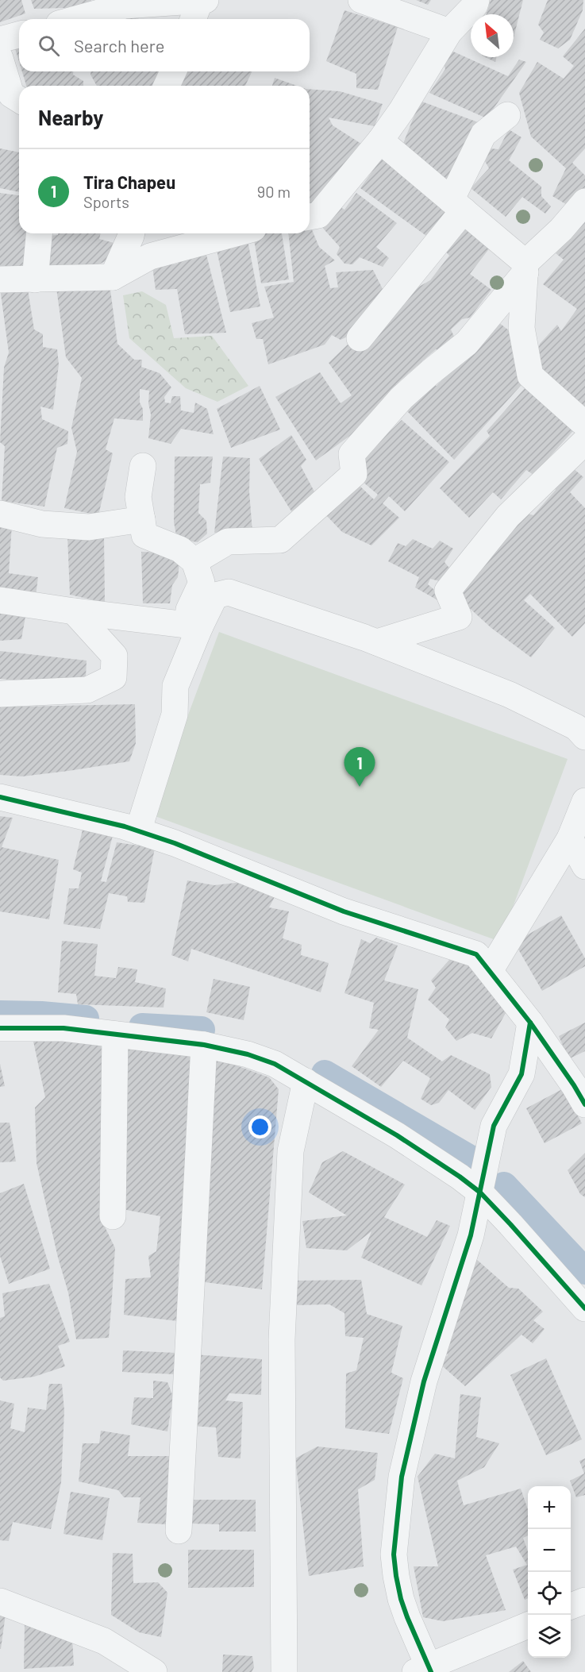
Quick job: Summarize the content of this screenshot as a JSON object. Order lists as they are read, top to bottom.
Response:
{
  "north": "top left",
  "page": {
    "search": "Search here",
    "heading": "Nearby",
    "list": [
      {
        "mark": "1",
        "name": "Tira Chapeu",
        "note": "Sports",
        "value": "90 m"
      }
    ],
    "pins": "1",
    "map_buttons": ["+", "−"]
  }
}
